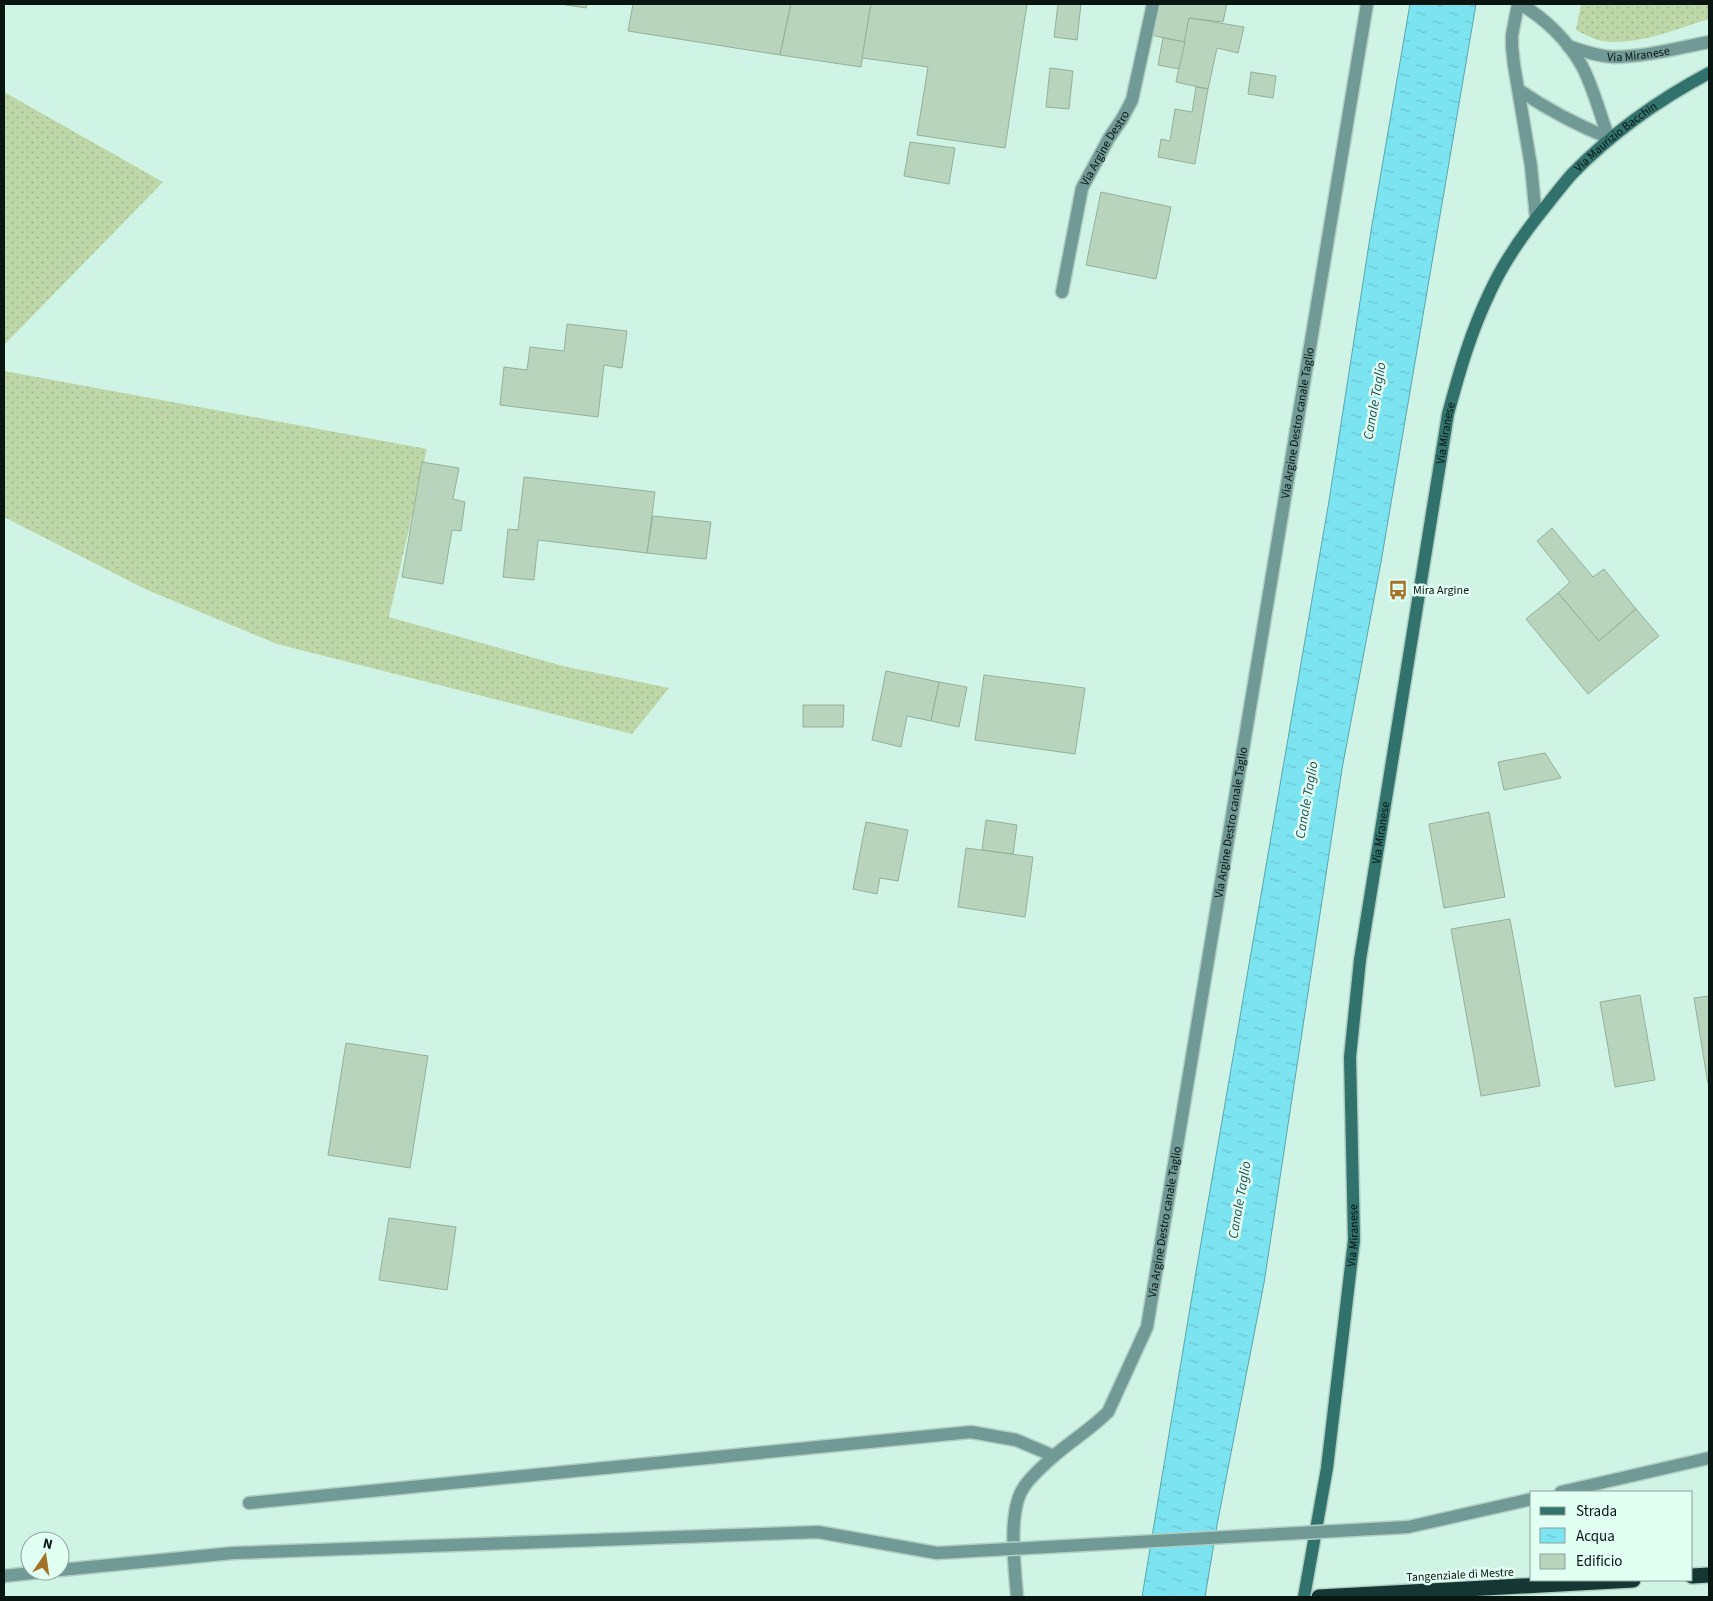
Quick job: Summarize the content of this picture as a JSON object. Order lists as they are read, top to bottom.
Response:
{
  "streets": {
    "highway": ["Tangenziale di Mestre"],
    "main road": ["Via Miranese", "Via Maurizio Bacchin"],
    "street": ["Via Argine Destro", "Via Argine Destro canale Taglio"]
  },
  "crossings": [
    ["Via Miranese", "Via Maurizio Bacchin"]
  ],
  "water": ["Canale Taglio"],
  "places": {
    "bus stop": ["Mira Argine"]
  },
  "legend": ["Strada", "Acqua", "Edificio"],
  "north": "top"
}
